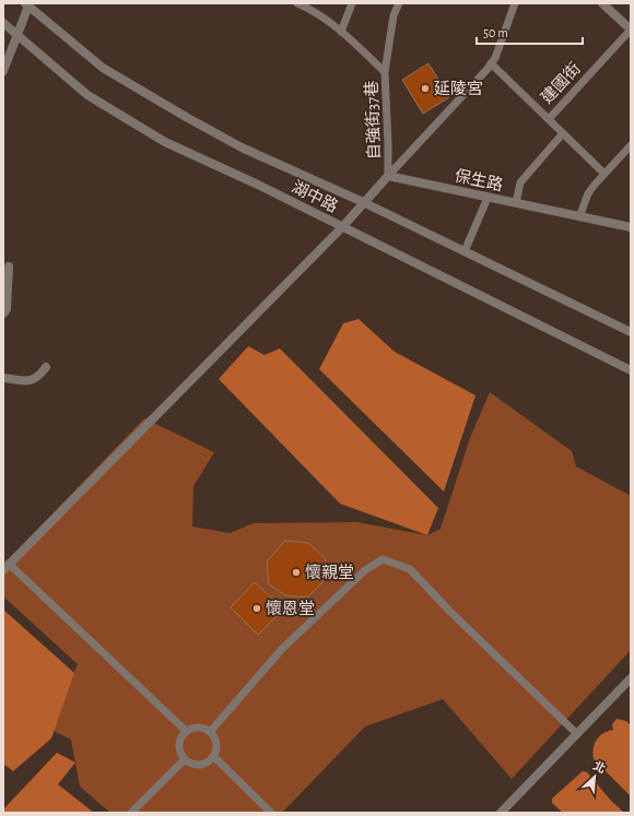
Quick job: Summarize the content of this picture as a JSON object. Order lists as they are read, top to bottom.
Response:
{
  "streets": {
    "street": ["建國街", "保生路", "湖中路"],
    "lane": ["自強街37巷"]
  },
  "crossings": [
    ["自強街37巷", "保生路"]
  ],
  "places": ["延陵宮", "懷親堂", "懷恩堂"],
  "scale_bar": "50 m",
  "north": "top right"
}
